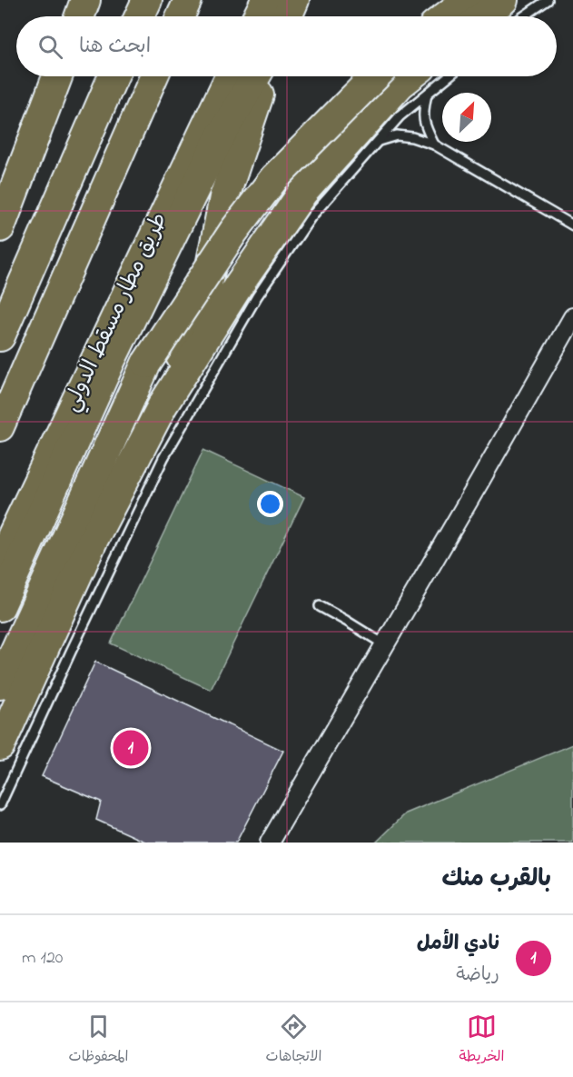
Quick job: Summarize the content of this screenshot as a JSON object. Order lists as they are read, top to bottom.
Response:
{
  "streets": {
    "main road": ["طريق مطار مسقط الدولي"]
  },
  "north": "top right",
  "page": {
    "search": "ابحث هنا",
    "pins": "1",
    "heading": "بالقرب منك",
    "list": [
      {
        "mark": "1",
        "name": "نادي الأمل",
        "note": "رياضة",
        "value": "120 m"
      }
    ],
    "nav": ["الخريطة", "الاتجاهات", "المحفوظات"]
  }
}
